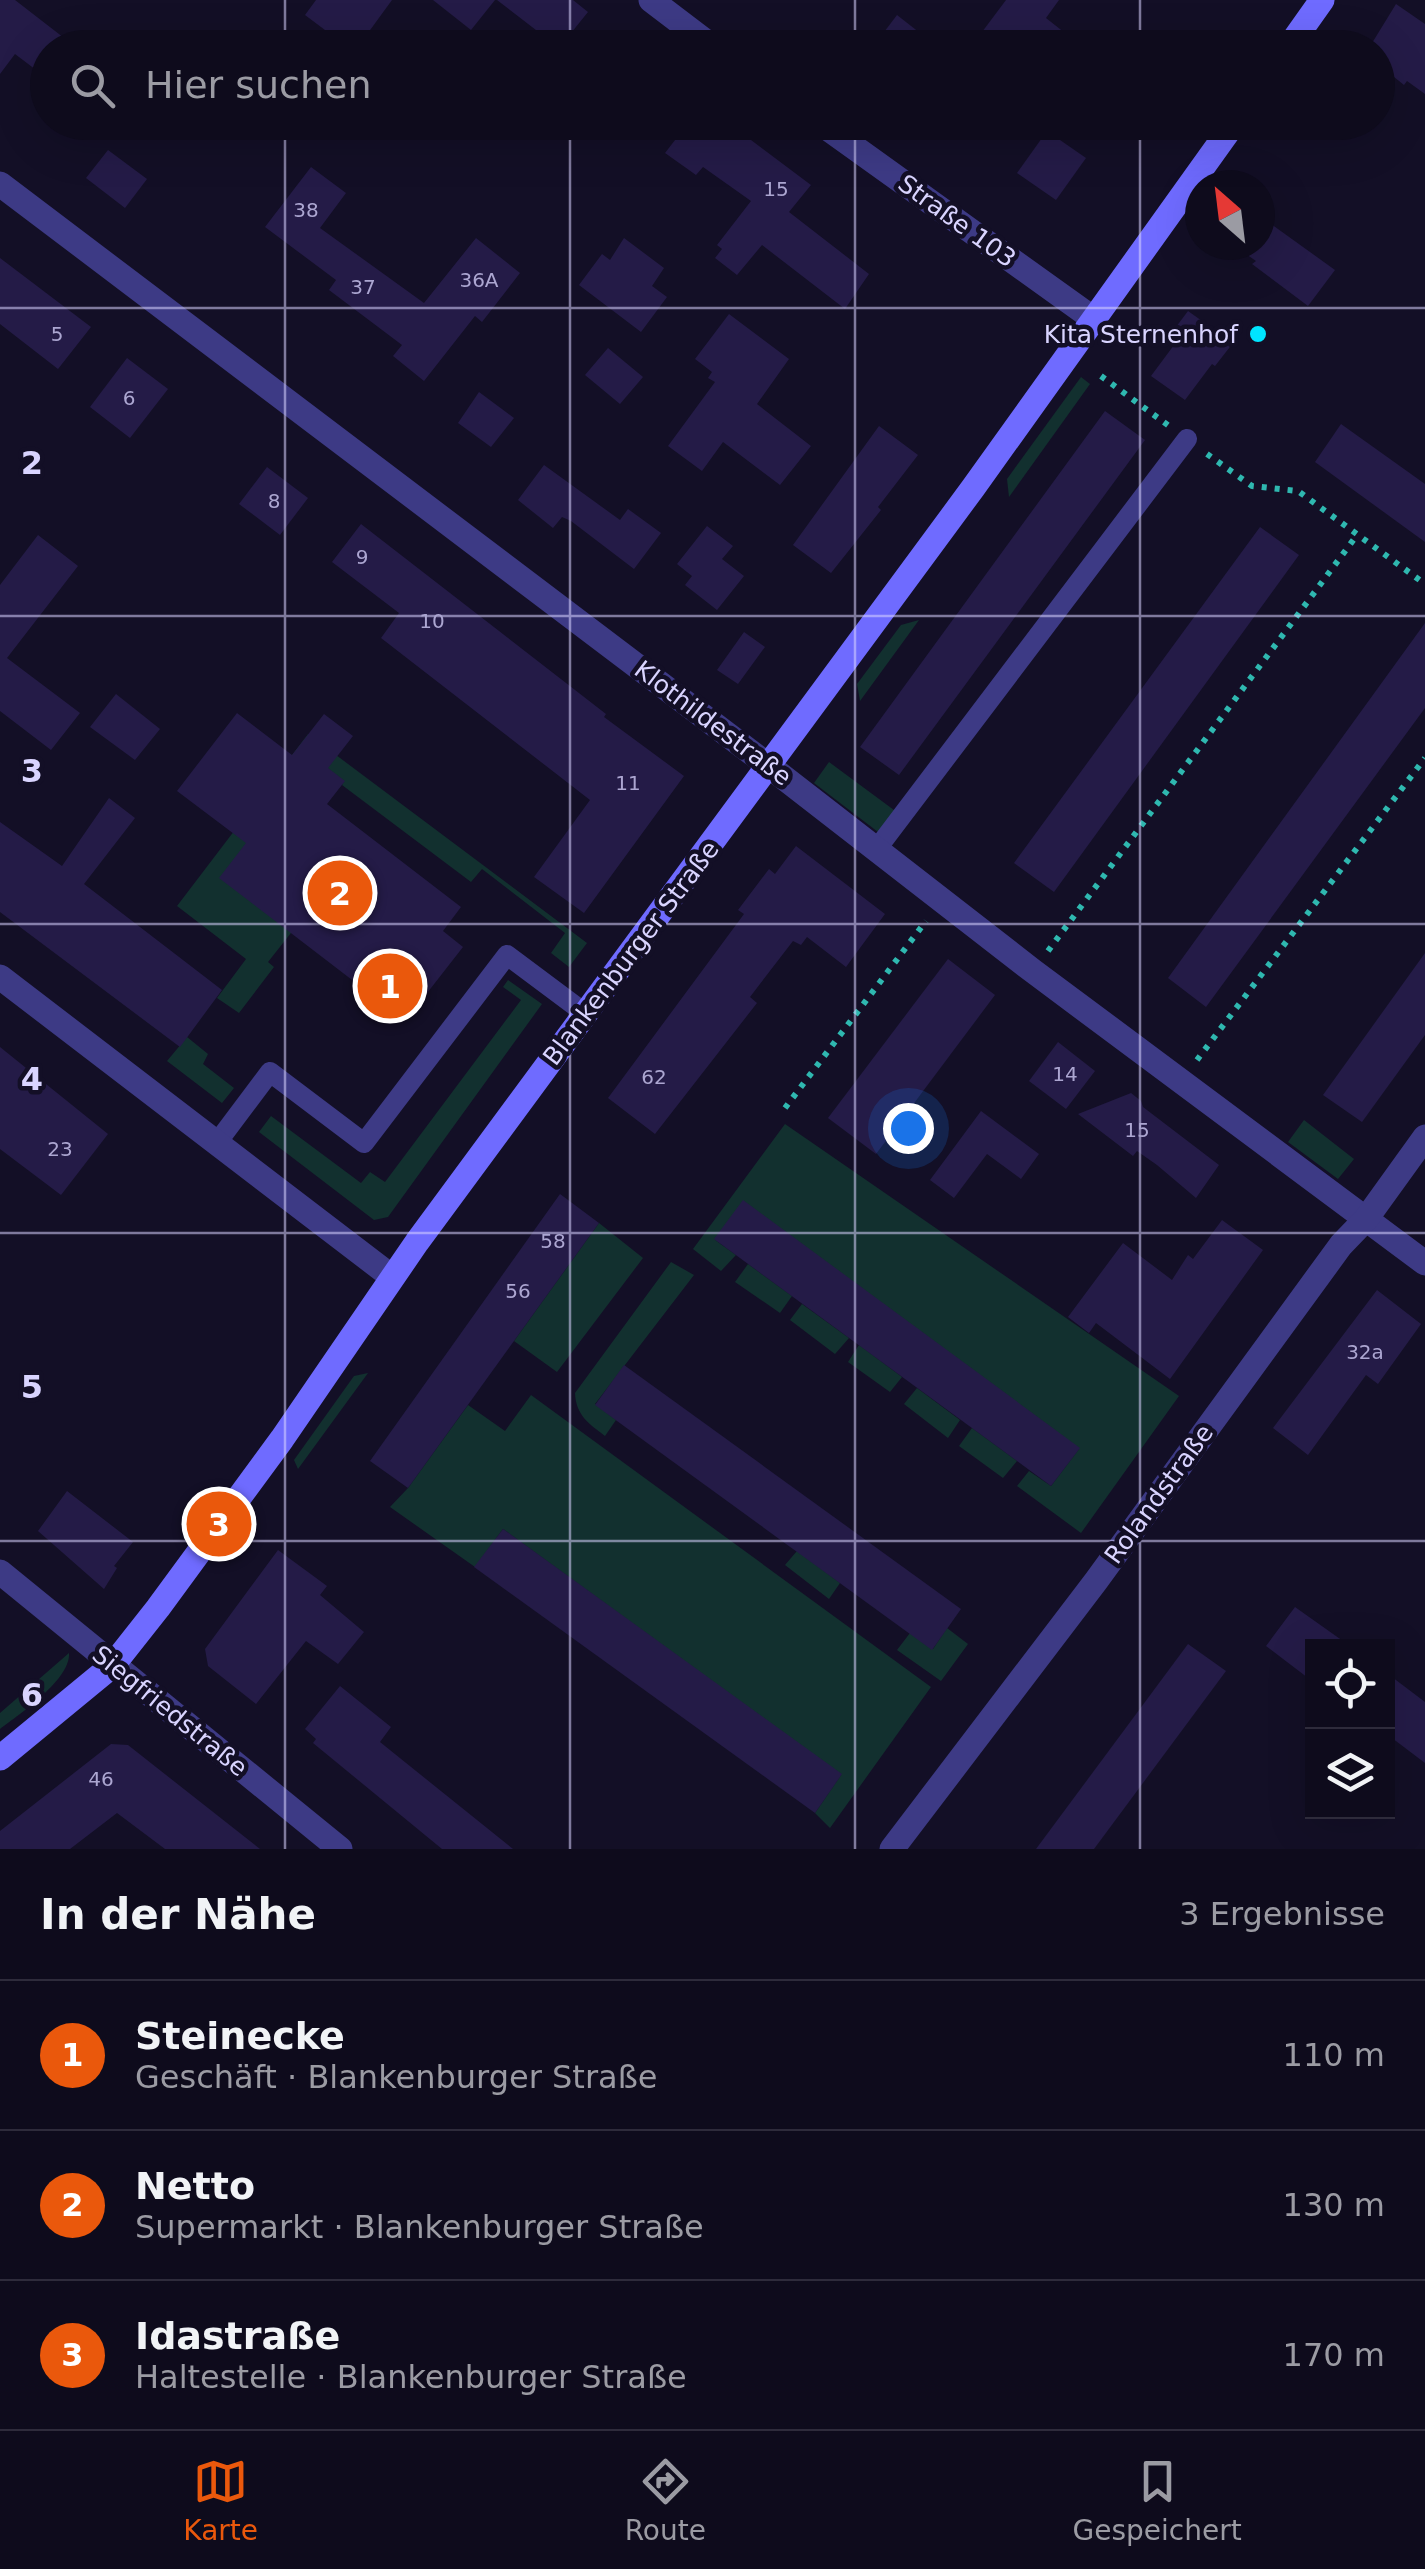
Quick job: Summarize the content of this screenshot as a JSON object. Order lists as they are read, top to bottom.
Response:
{
  "streets": {
    "main road": ["Blankenburger Straße"],
    "street": [
      "Straße 103",
      "Klothildestraße",
      "Rolandstraße",
      "Siegfriedstraße"
    ]
  },
  "crossings": [
    ["Straße 103", "Blankenburger Straße"],
    ["Klothildestraße", "Blankenburger Straße"],
    ["Klothildestraße", "Rolandstraße"],
    ["Blankenburger Straße", "Siegfriedstraße"]
  ],
  "places": ["Kita Sternenhof"],
  "house_numbers": [
    "15",
    "38",
    "36A",
    "37",
    "5",
    "6",
    "8",
    "9",
    "10",
    "11",
    "14",
    "62",
    "15",
    "23",
    "58",
    "56",
    "32a",
    "46"
  ],
  "north": "top left",
  "page": {
    "search": "Hier suchen",
    "pins": ["2", "1", "3"],
    "heading": ["In der Nähe", "3 Ergebnisse"],
    "list": [
      {
        "mark": "1",
        "name": "Steinecke",
        "note": "Geschäft · Blankenburger Straße",
        "value": "110 m"
      },
      {
        "mark": "2",
        "name": "Netto",
        "note": "Supermarkt · Blankenburger Straße",
        "value": "130 m"
      },
      {
        "mark": "3",
        "name": "Idastraße",
        "note": "Haltestelle · Blankenburger Straße",
        "value": "170 m"
      }
    ],
    "nav": ["Karte", "Route", "Gespeichert"]
  },
  "grid": {
    "rows": [
      "2",
      "3",
      "4",
      "5",
      "6"
    ]
  }
}
